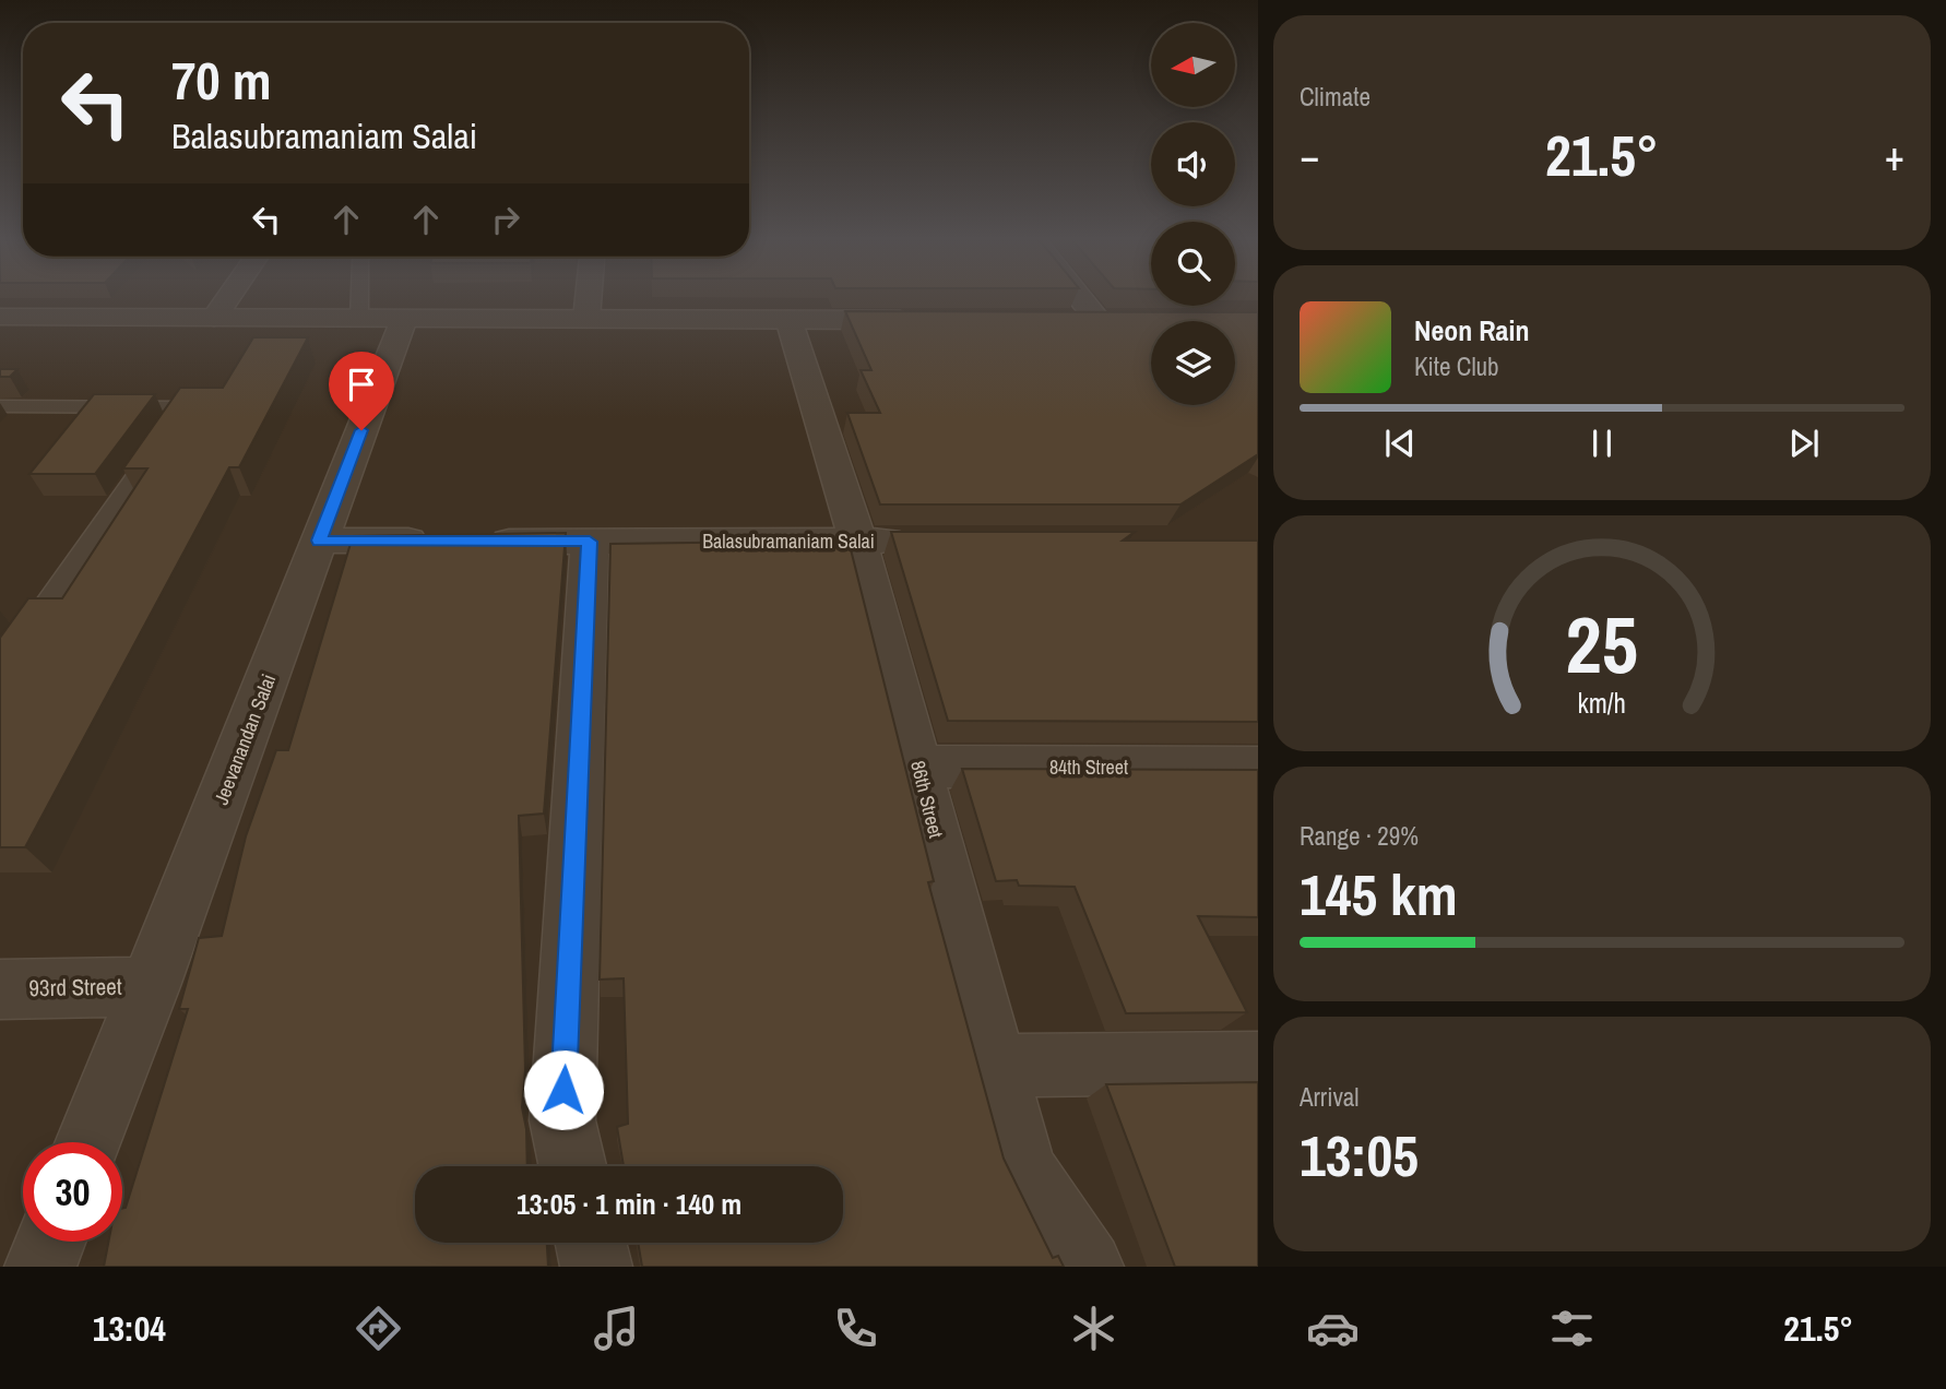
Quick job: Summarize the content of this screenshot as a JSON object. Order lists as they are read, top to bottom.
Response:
{
  "streets": {
    "street": [
      "Balasubramaniam Salai",
      "Jeevanandan Salai",
      "84th Street",
      "86th Street",
      "93rd Street"
    ]
  },
  "crossings": [
    ["Balasubramaniam Salai", "Jeevanandan Salai"],
    ["Balasubramaniam Salai", "86th Street"],
    ["Jeevanandan Salai", "93rd Street"],
    ["84th Street", "86th Street"]
  ],
  "north": "left",
  "page": {
    "tile": [
      "Climate",
      ["Range · 29%", "145 km"],
      ["Arrival", "13:05"]
    ],
    "turn": ["70 m", "Balasubramaniam Salai"],
    "heat": ["−", "21.5°", "+"],
    "song": ["Neon Rain", "Kite Club"],
    "limit": "30",
    "trip": "13:05 · 1 min · 140 m",
    "tabs": ["13:04", "21.5°"],
    "gauge": ["25", "km/h"]
  }
}
